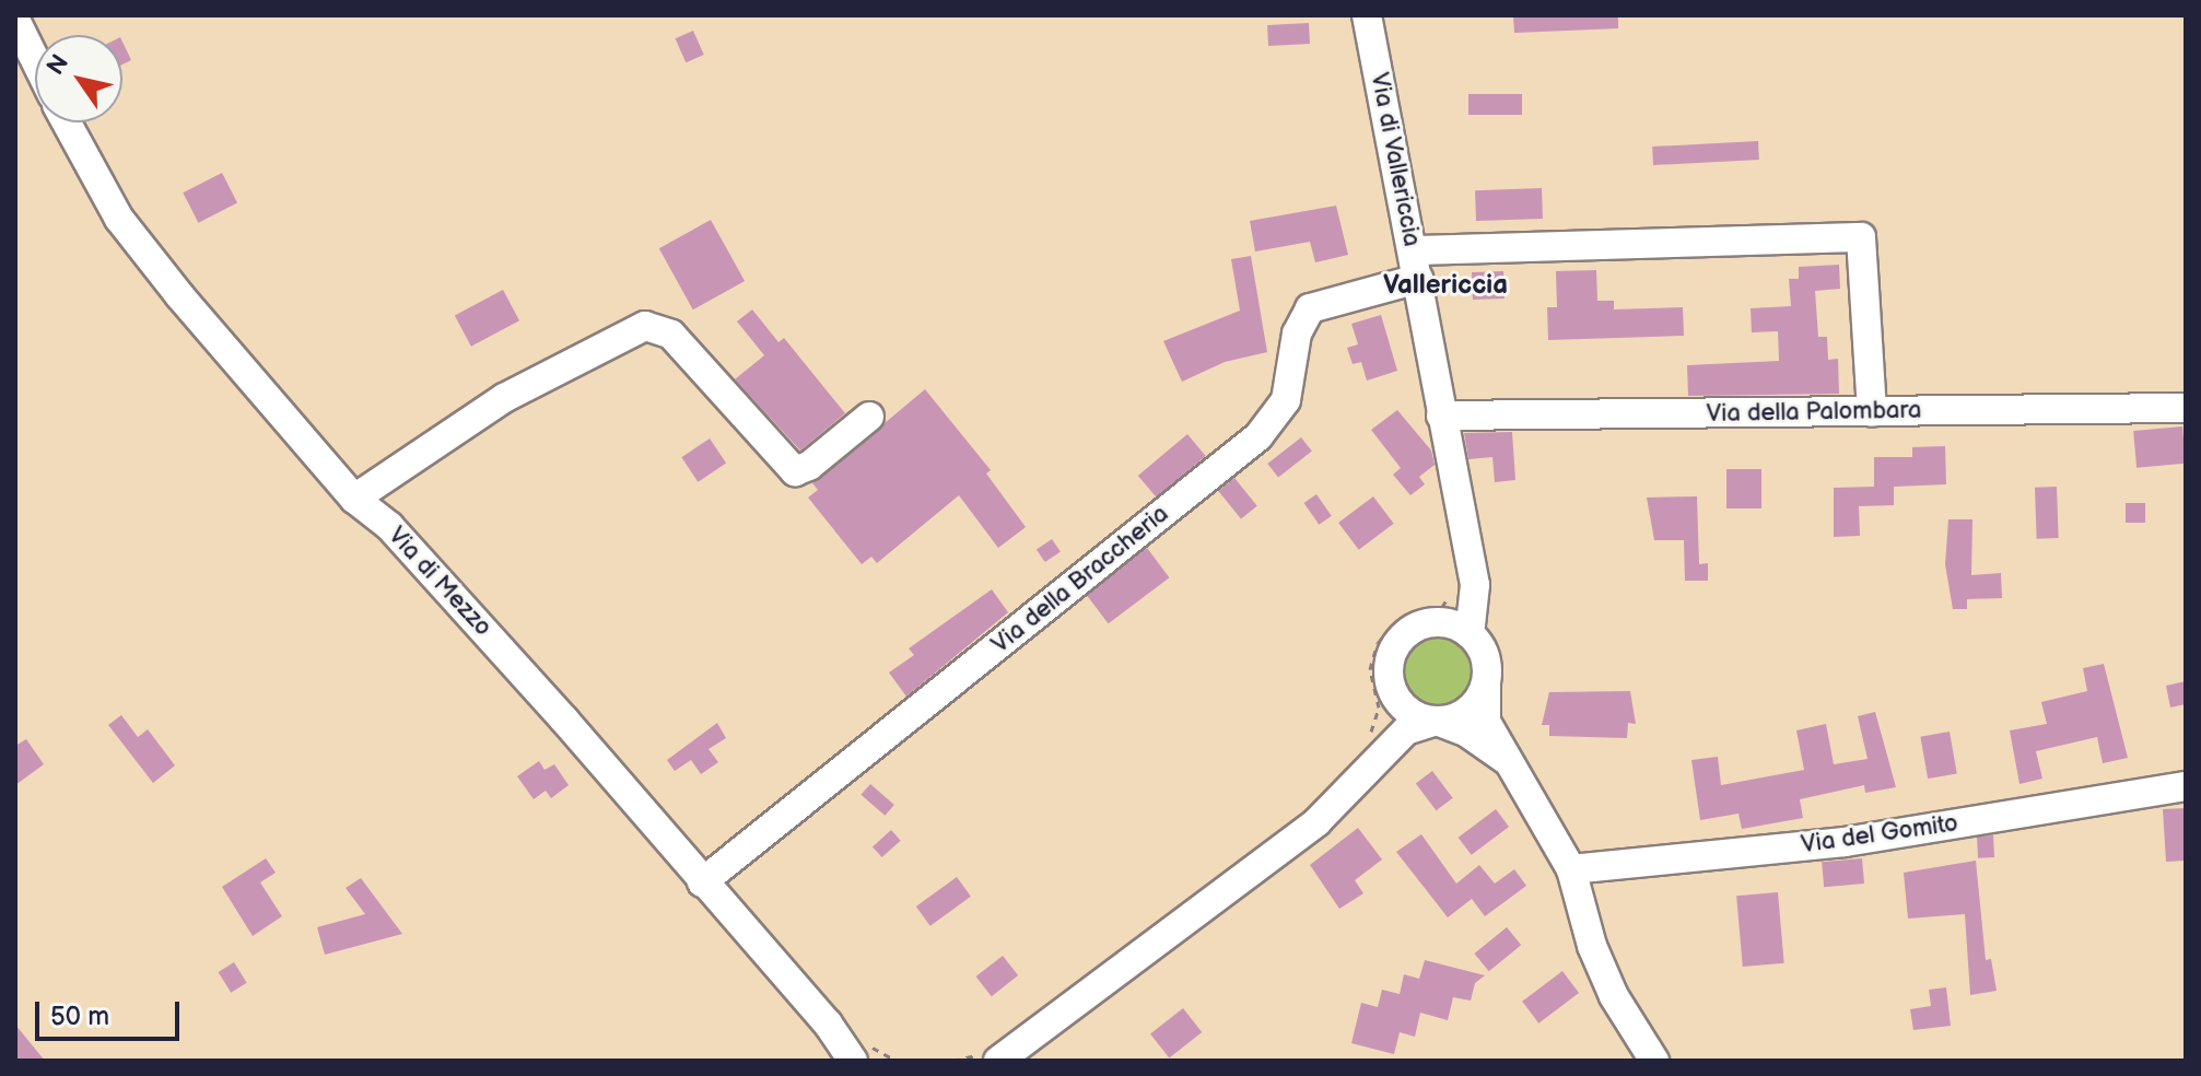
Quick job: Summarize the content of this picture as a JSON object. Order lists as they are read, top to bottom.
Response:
{
  "streets": {
    "street": [
      "Via di Vallericcia",
      "Via della Palombara",
      "Via della Braccheria",
      "Via di Mezzo",
      "Via del Gomito"
    ]
  },
  "crossings": [
    ["Via di Vallericcia", "Via della Palombara"],
    ["Via di Vallericcia", "Via della Braccheria"],
    ["Via di Vallericcia", "Via del Gomito"],
    ["Via della Braccheria", "Via di Mezzo"]
  ],
  "districts": ["Vallericcia"],
  "scale_bar": "50 m",
  "north": "top left"
}
